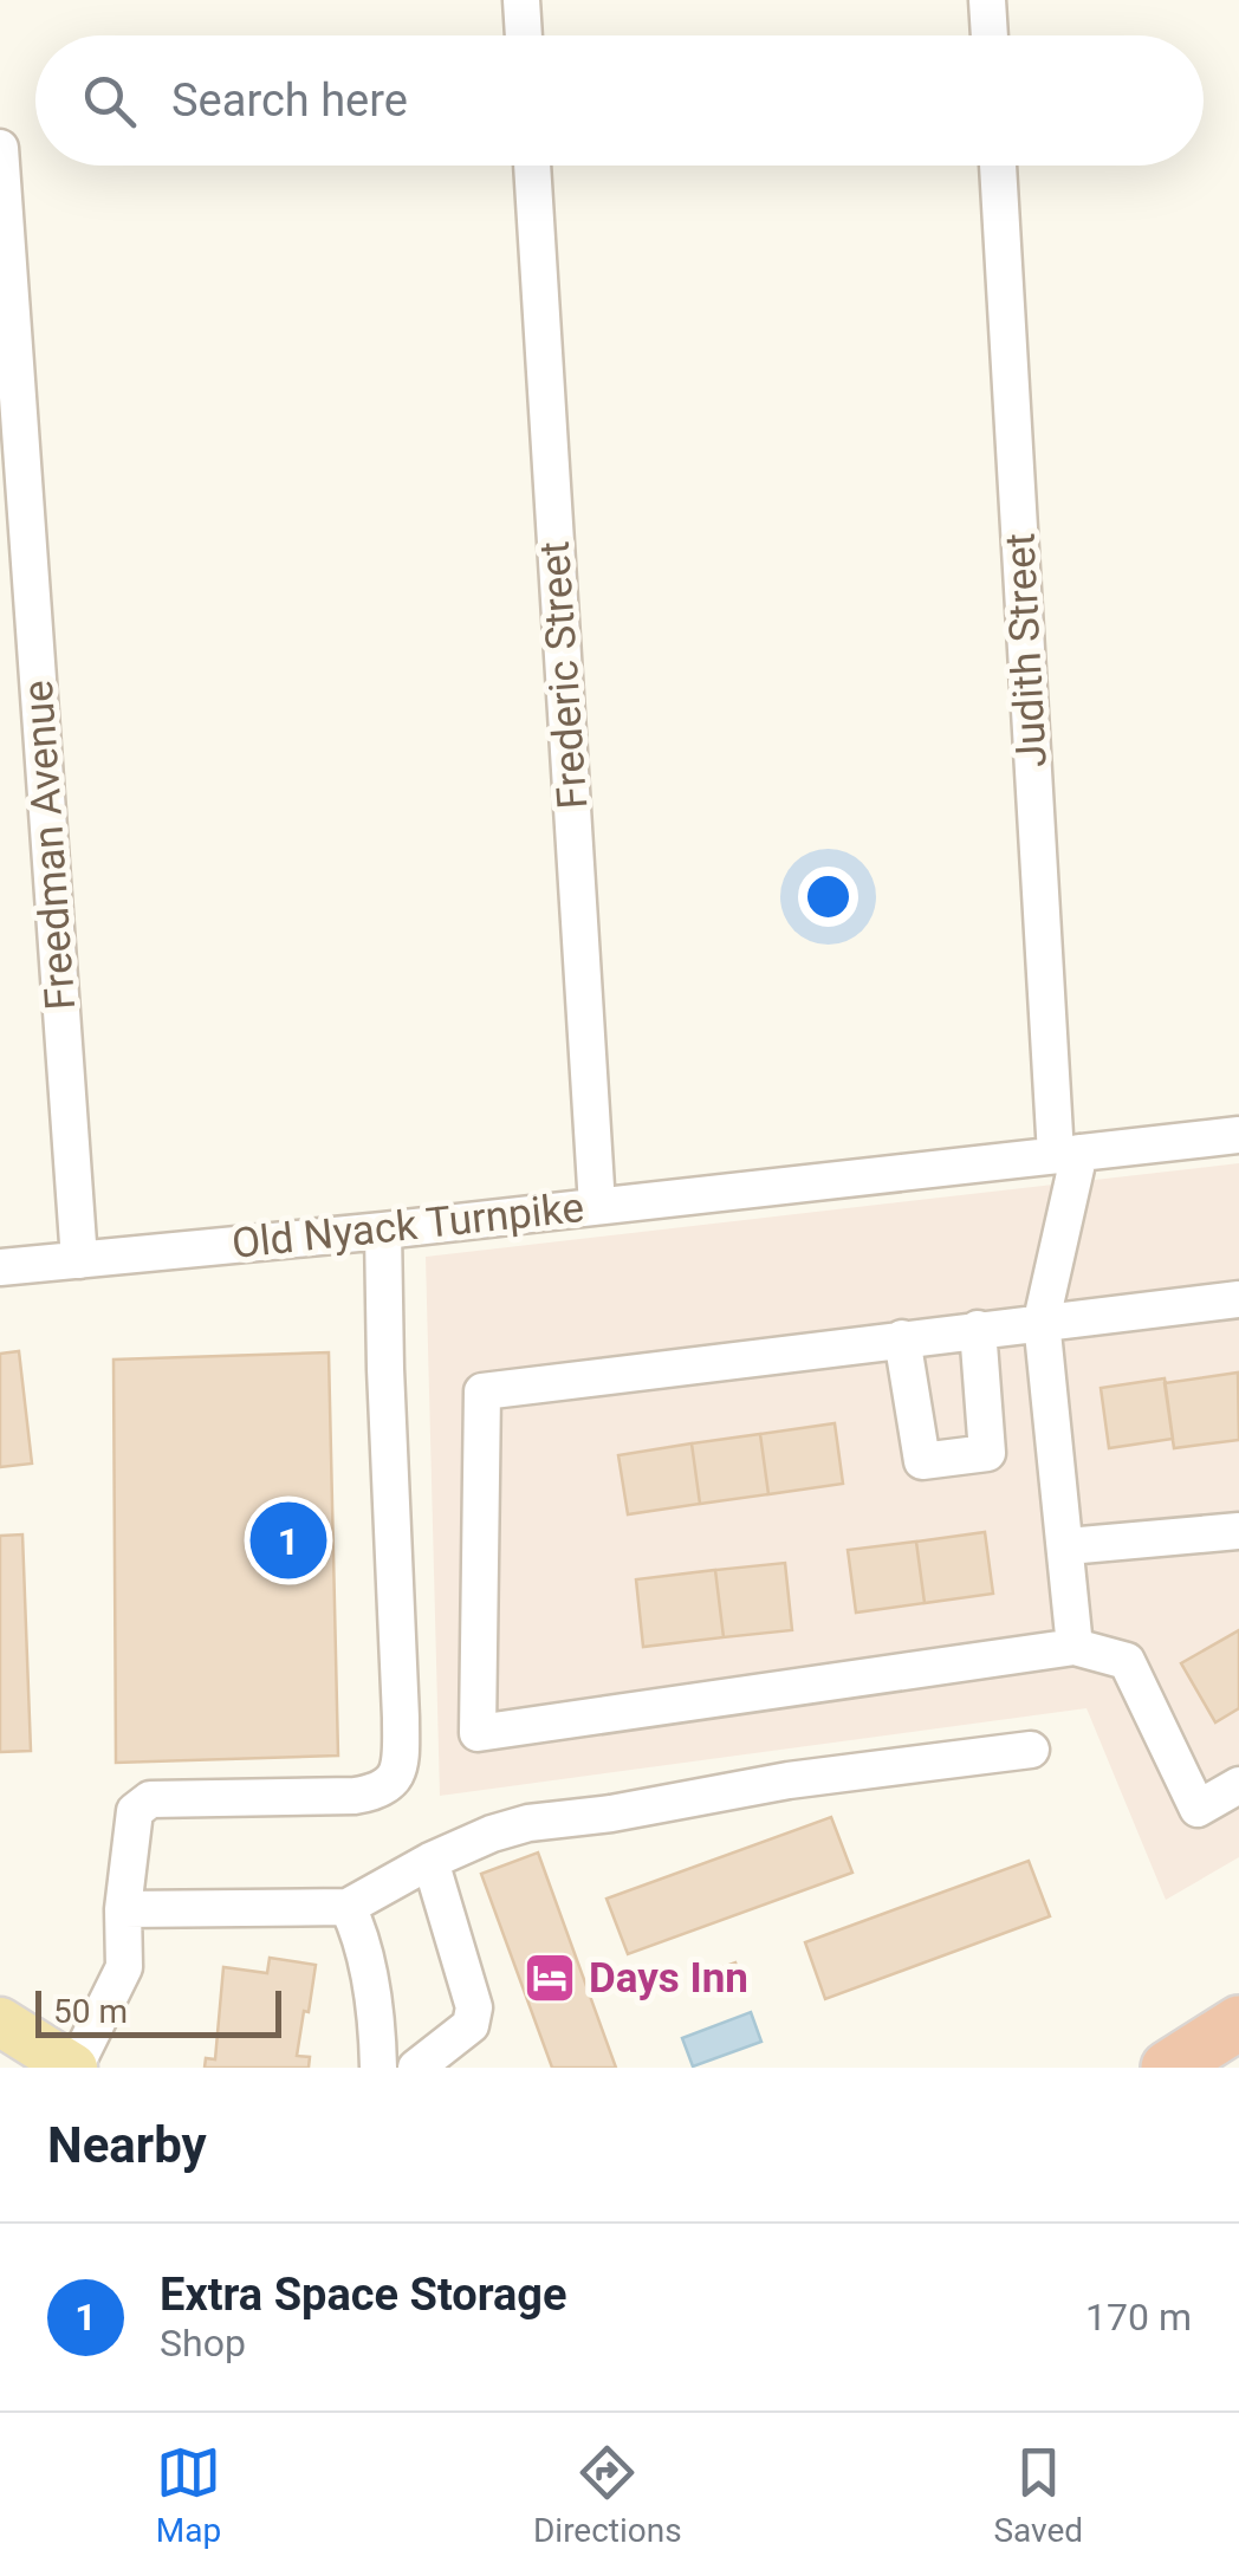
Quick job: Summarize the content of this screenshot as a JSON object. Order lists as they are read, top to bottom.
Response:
{
  "streets": {
    "street": [
      "Judith Street",
      "Frederic Street",
      "Freedman Avenue",
      "Old Nyack Turnpike"
    ]
  },
  "crossings": [
    ["Judith Street", "Old Nyack Turnpike"],
    ["Frederic Street", "Old Nyack Turnpike"],
    ["Freedman Avenue", "Old Nyack Turnpike"]
  ],
  "places": {
    "hotel": ["Days Inn"]
  },
  "scale_bar": "50 m",
  "page": {
    "search": "Search here",
    "pins": "1",
    "scale": "50 m",
    "heading": "Nearby",
    "list": [
      {
        "mark": "1",
        "name": "Extra Space Storage",
        "note": "Shop",
        "value": "170 m"
      }
    ],
    "nav": ["Map", "Directions", "Saved"]
  }
}
